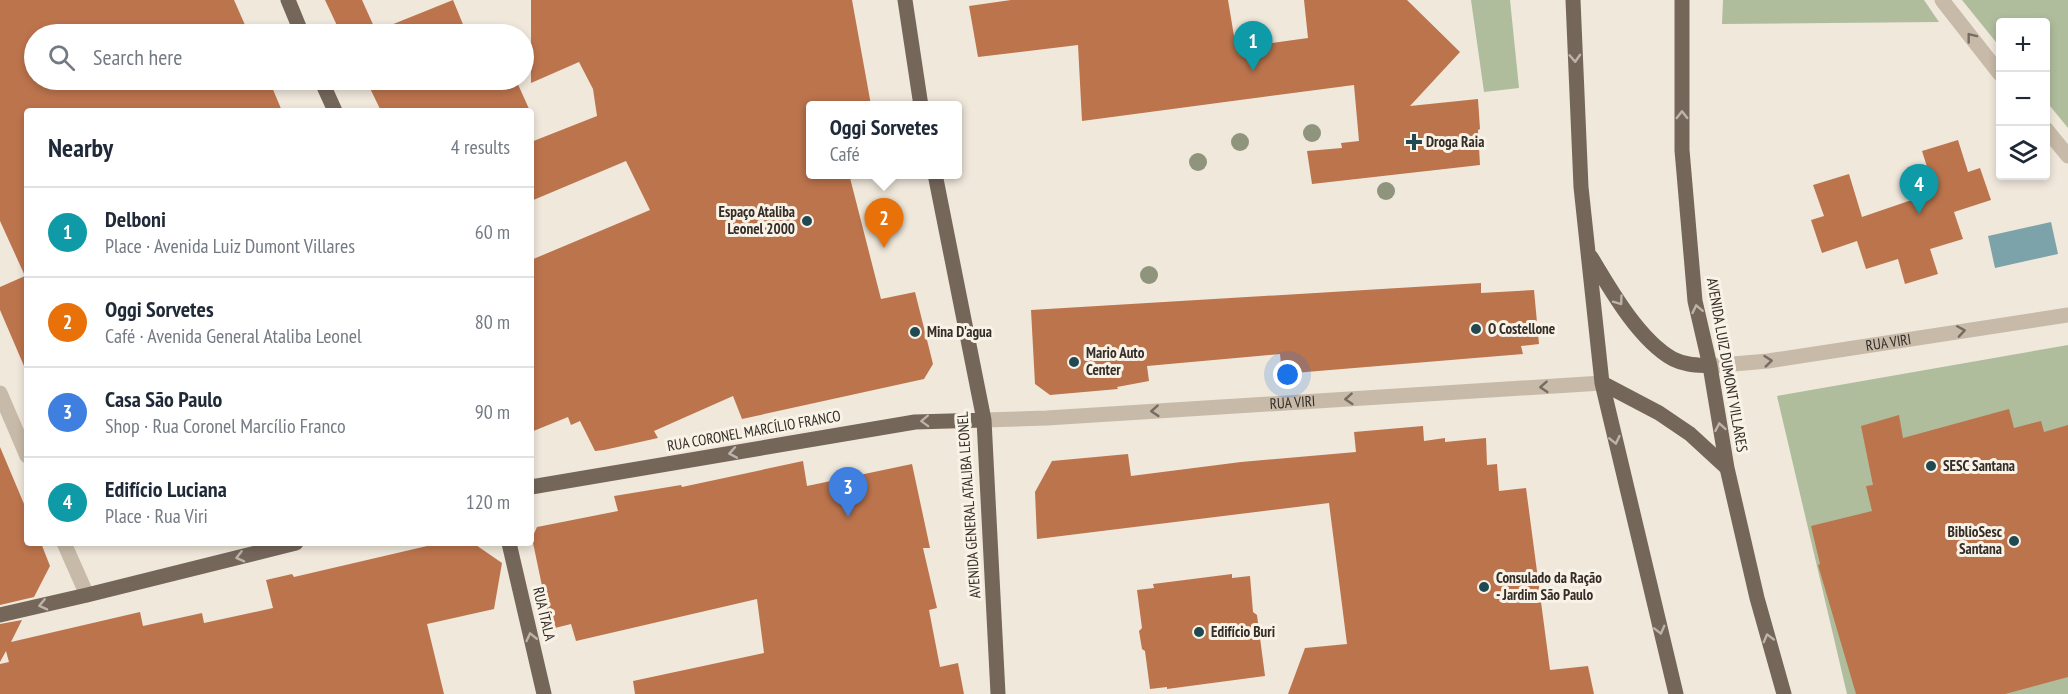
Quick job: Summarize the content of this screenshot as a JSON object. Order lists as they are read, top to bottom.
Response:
{
  "streets": {
    "main road": [
      "AVENIDA LUIZ DUMONT VILLARES",
      "RUA CORONEL MARCÍLIO FRANCO",
      "AVENIDA GENERAL ATALIBA LEONEL",
      "RUA ÍTALA"
    ],
    "street": ["RUA VIRI"]
  },
  "crossings": [
    ["RUA VIRI", "AVENIDA LUIZ DUMONT VILLARES"],
    ["RUA VIRI", "RUA CORONEL MARCÍLIO FRANCO"],
    ["RUA VIRI", "AVENIDA GENERAL ATALIBA LEONEL"],
    ["RUA CORONEL MARCÍLIO FRANCO", "AVENIDA GENERAL ATALIBA LEONEL"]
  ],
  "one_way": ["RUA CORONEL MARCÍLIO FRANCO", "RUA ÍTALA"],
  "places": {
    "health": ["Droga Raia"],
    "other": [
      "Espaço Ataliba Leonel 2000",
      "O Costellone",
      "Mina D'agua",
      "Mario Auto Center",
      "SESC Santana",
      "BiblioSesc Santana",
      "Consulado da Ração - Jardim São Paulo",
      "Edifício Buri"
    ]
  },
  "page": {
    "map_buttons": ["+", "−"],
    "pins": [
      "1",
      "4",
      "2",
      "3"
    ],
    "search": "Search here",
    "popup": ["Oggi Sorvetes", "Café"],
    "heading": ["Nearby", "4 results"],
    "list": [
      {
        "mark": "1",
        "name": "Delboni",
        "note": "Place · Avenida Luiz Dumont Villares",
        "value": "60 m"
      },
      {
        "mark": "2",
        "name": "Oggi Sorvetes",
        "note": "Café · Avenida General Ataliba Leonel",
        "value": "80 m"
      },
      {
        "mark": "3",
        "name": "Casa São Paulo",
        "note": "Shop · Rua Coronel Marcílio Franco",
        "value": "90 m"
      },
      {
        "mark": "4",
        "name": "Edifício Luciana",
        "note": "Place · Rua Viri",
        "value": "120 m"
      }
    ]
  }
}
